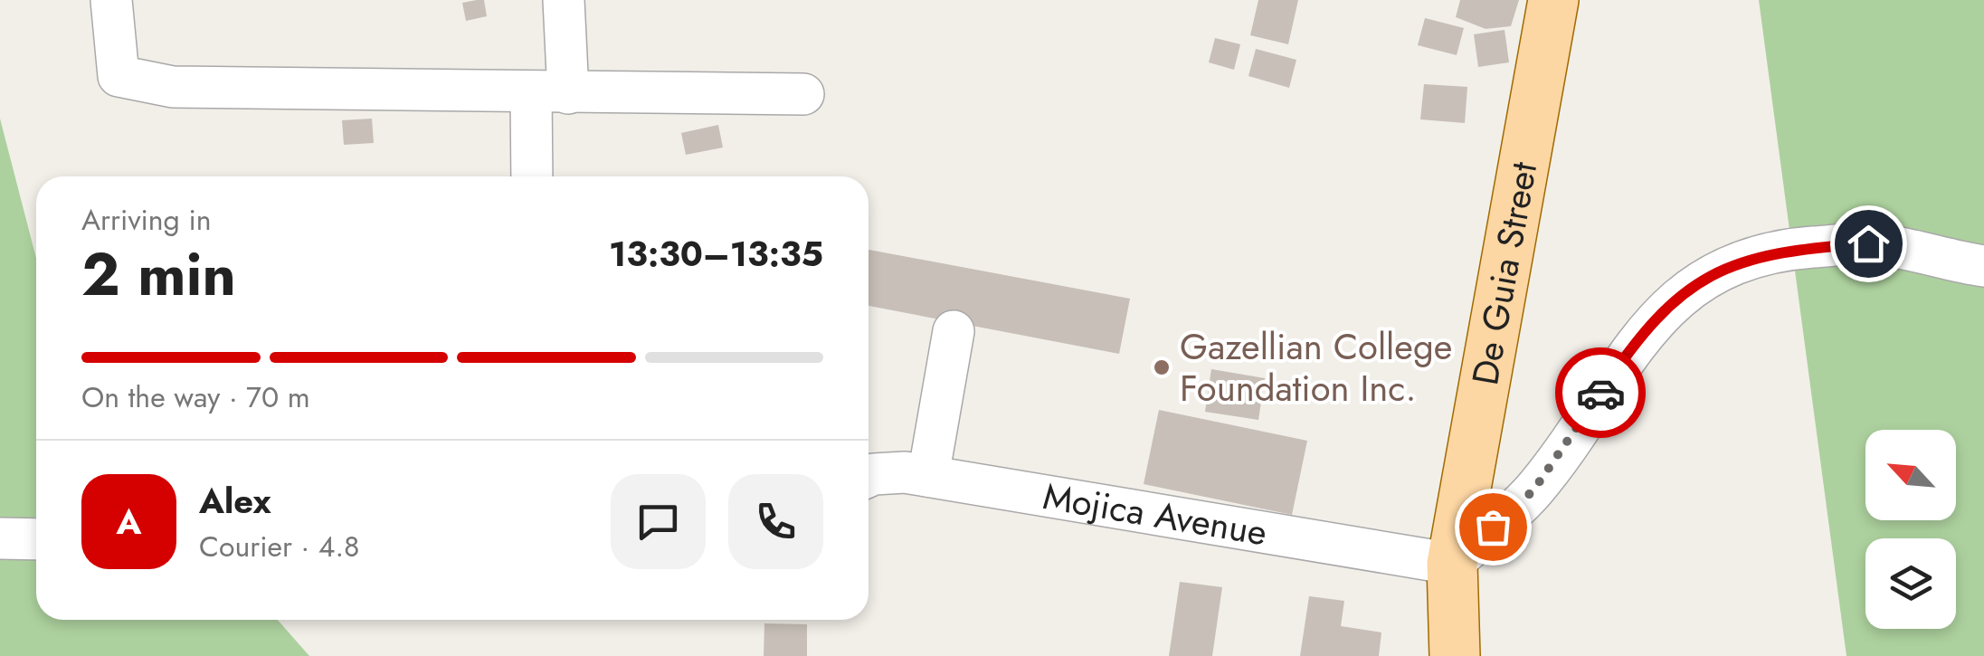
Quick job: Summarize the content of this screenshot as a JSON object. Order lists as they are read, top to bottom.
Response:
{
  "streets": {
    "main road": ["De Guia Street"],
    "street": ["Mojica Avenue"]
  },
  "crossings": [
    ["De Guia Street", "Mojica Avenue"]
  ],
  "places": ["Gazellian College Foundation Inc."],
  "north": "top left",
  "page": {
    "heading": ["2 min", "Arriving in", "13:30–13:35"],
    "panel": ["Alex", "Courier · 4.8"],
    "bar": "On the way · 70 m",
    "round": "A"
  }
}
